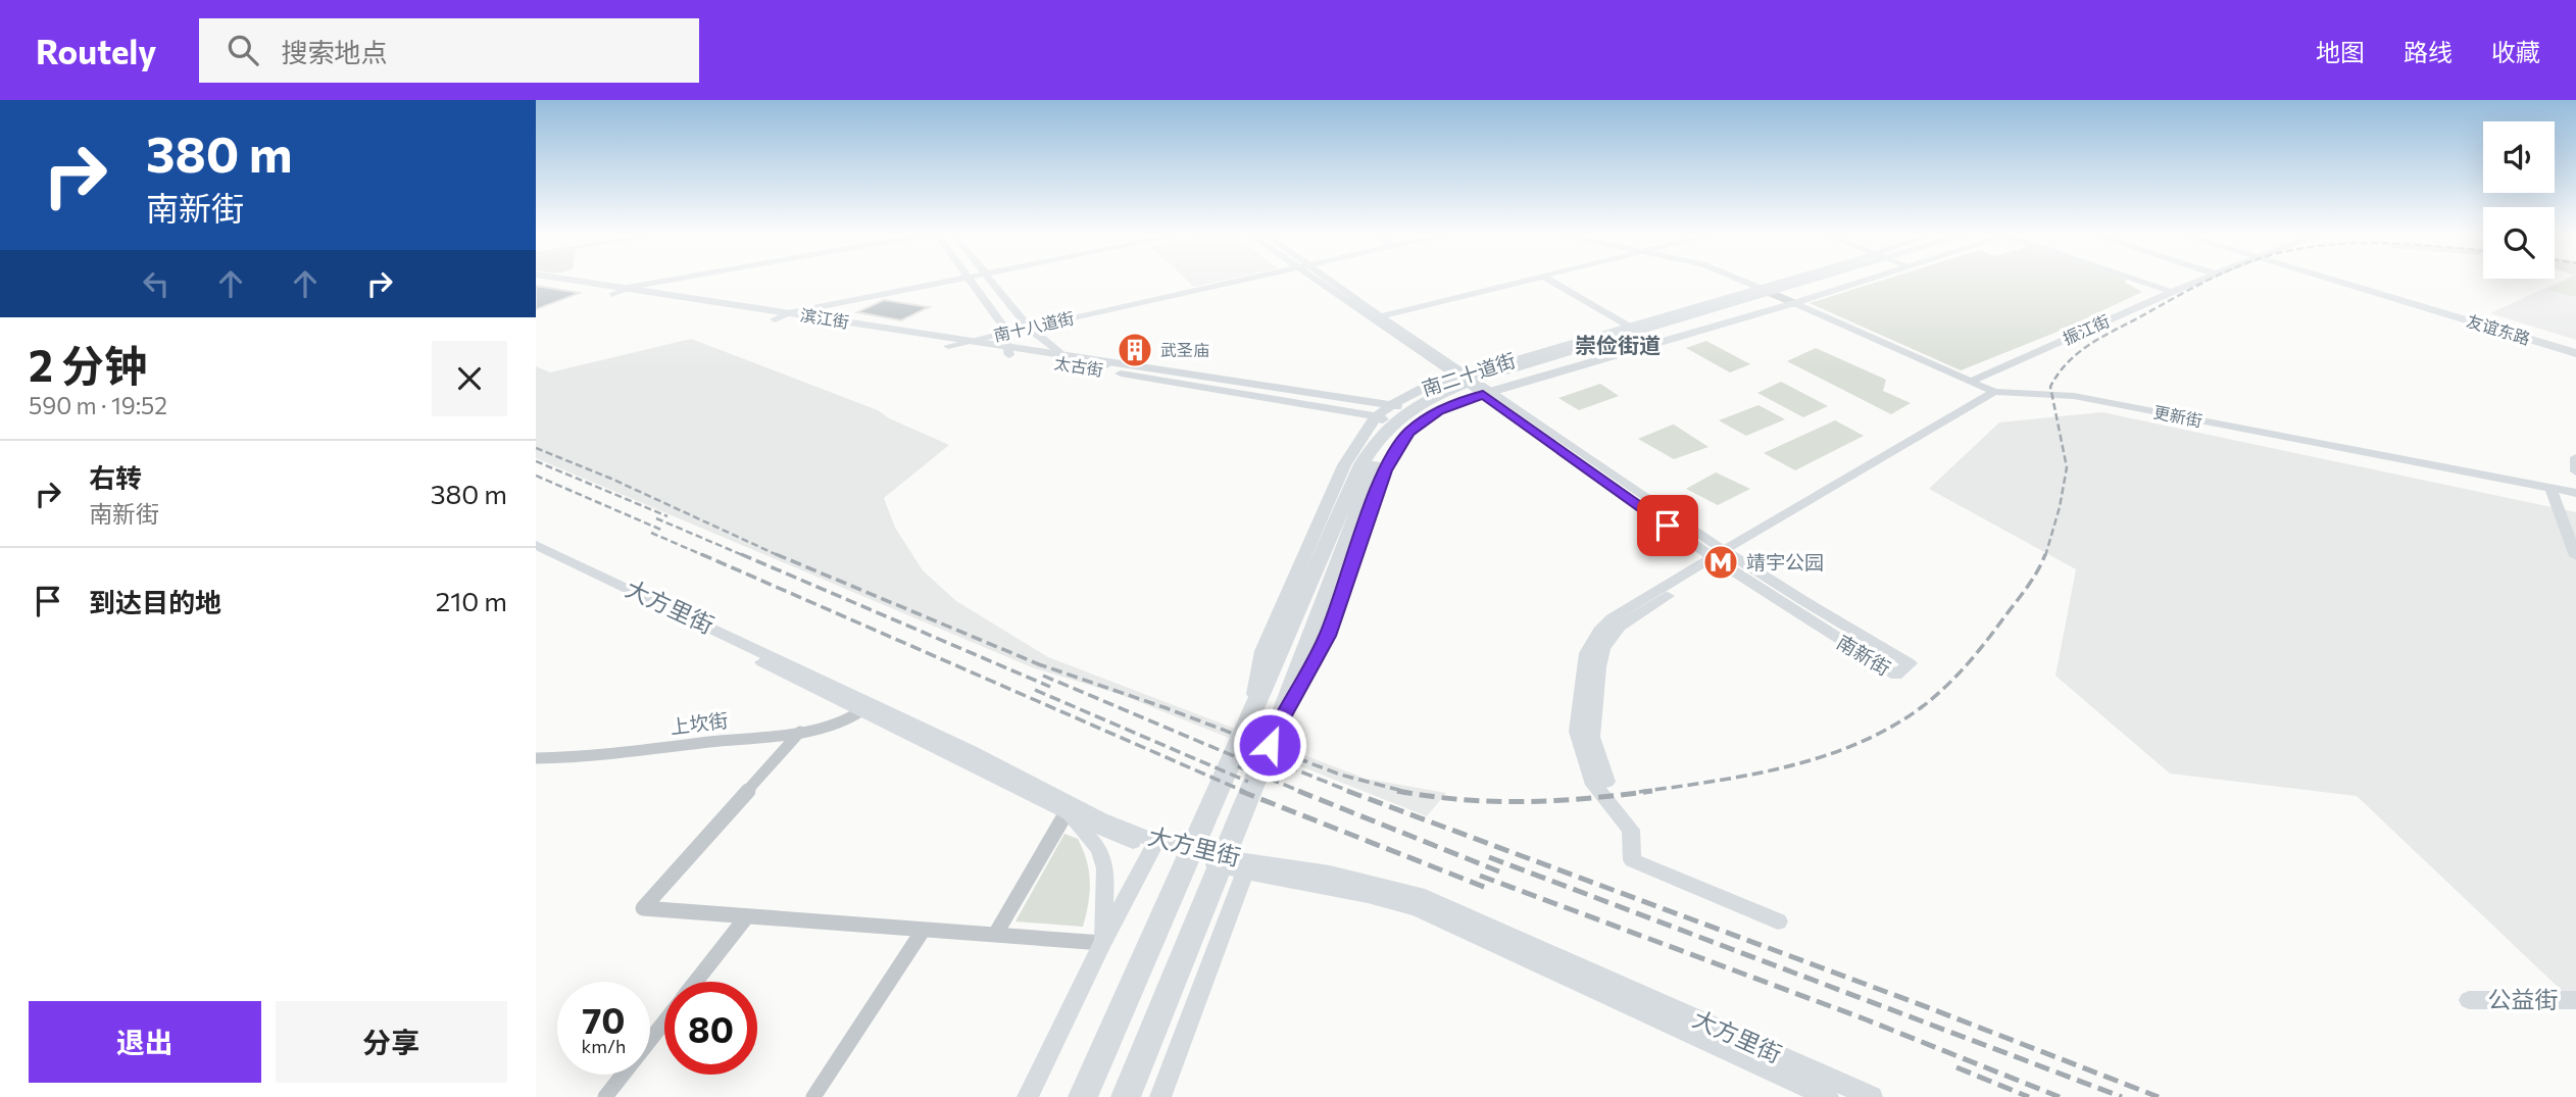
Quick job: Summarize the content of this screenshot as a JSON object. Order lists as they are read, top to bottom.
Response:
{
  "streets": {
    "highway": ["友谊东路"],
    "main road": ["滨江街", "太古街", "南二十道街"],
    "street": [
      "南十八道街",
      "振江街",
      "更新街",
      "大方里街",
      "南新街",
      "上坎街",
      "公益街"
    ]
  },
  "crossings": [
    ["滨江街", "南十八道街"],
    ["滨江街", "太古街"],
    ["南十八道街", "太古街"],
    ["振江街", "更新街"],
    ["太古街", "南二十道街"],
    ["南二十道街", "更新街"],
    ["南二十道街", "南新街"],
    ["大方里街", "上坎街"]
  ],
  "districts": ["崇俭街道"],
  "places": {
    "building": ["武圣庙"],
    "metro station": ["靖宇公园"]
  },
  "page": {
    "header": "Routely",
    "search": "搜索地点",
    "nav": ["地图", "路线", "收藏"],
    "turn": ["380 m", "南新街"],
    "heading": ["2 分钟", "590 m · 19:52"],
    "list": [
      {
        "name": "右转",
        "note": "南新街",
        "value": "380 m"
      },
      {
        "name": "到达目的地",
        "value": "210 m"
      }
    ],
    "speed": "70 km/h",
    "limit": "80",
    "buttons": ["退出", "分享"]
  }
}
